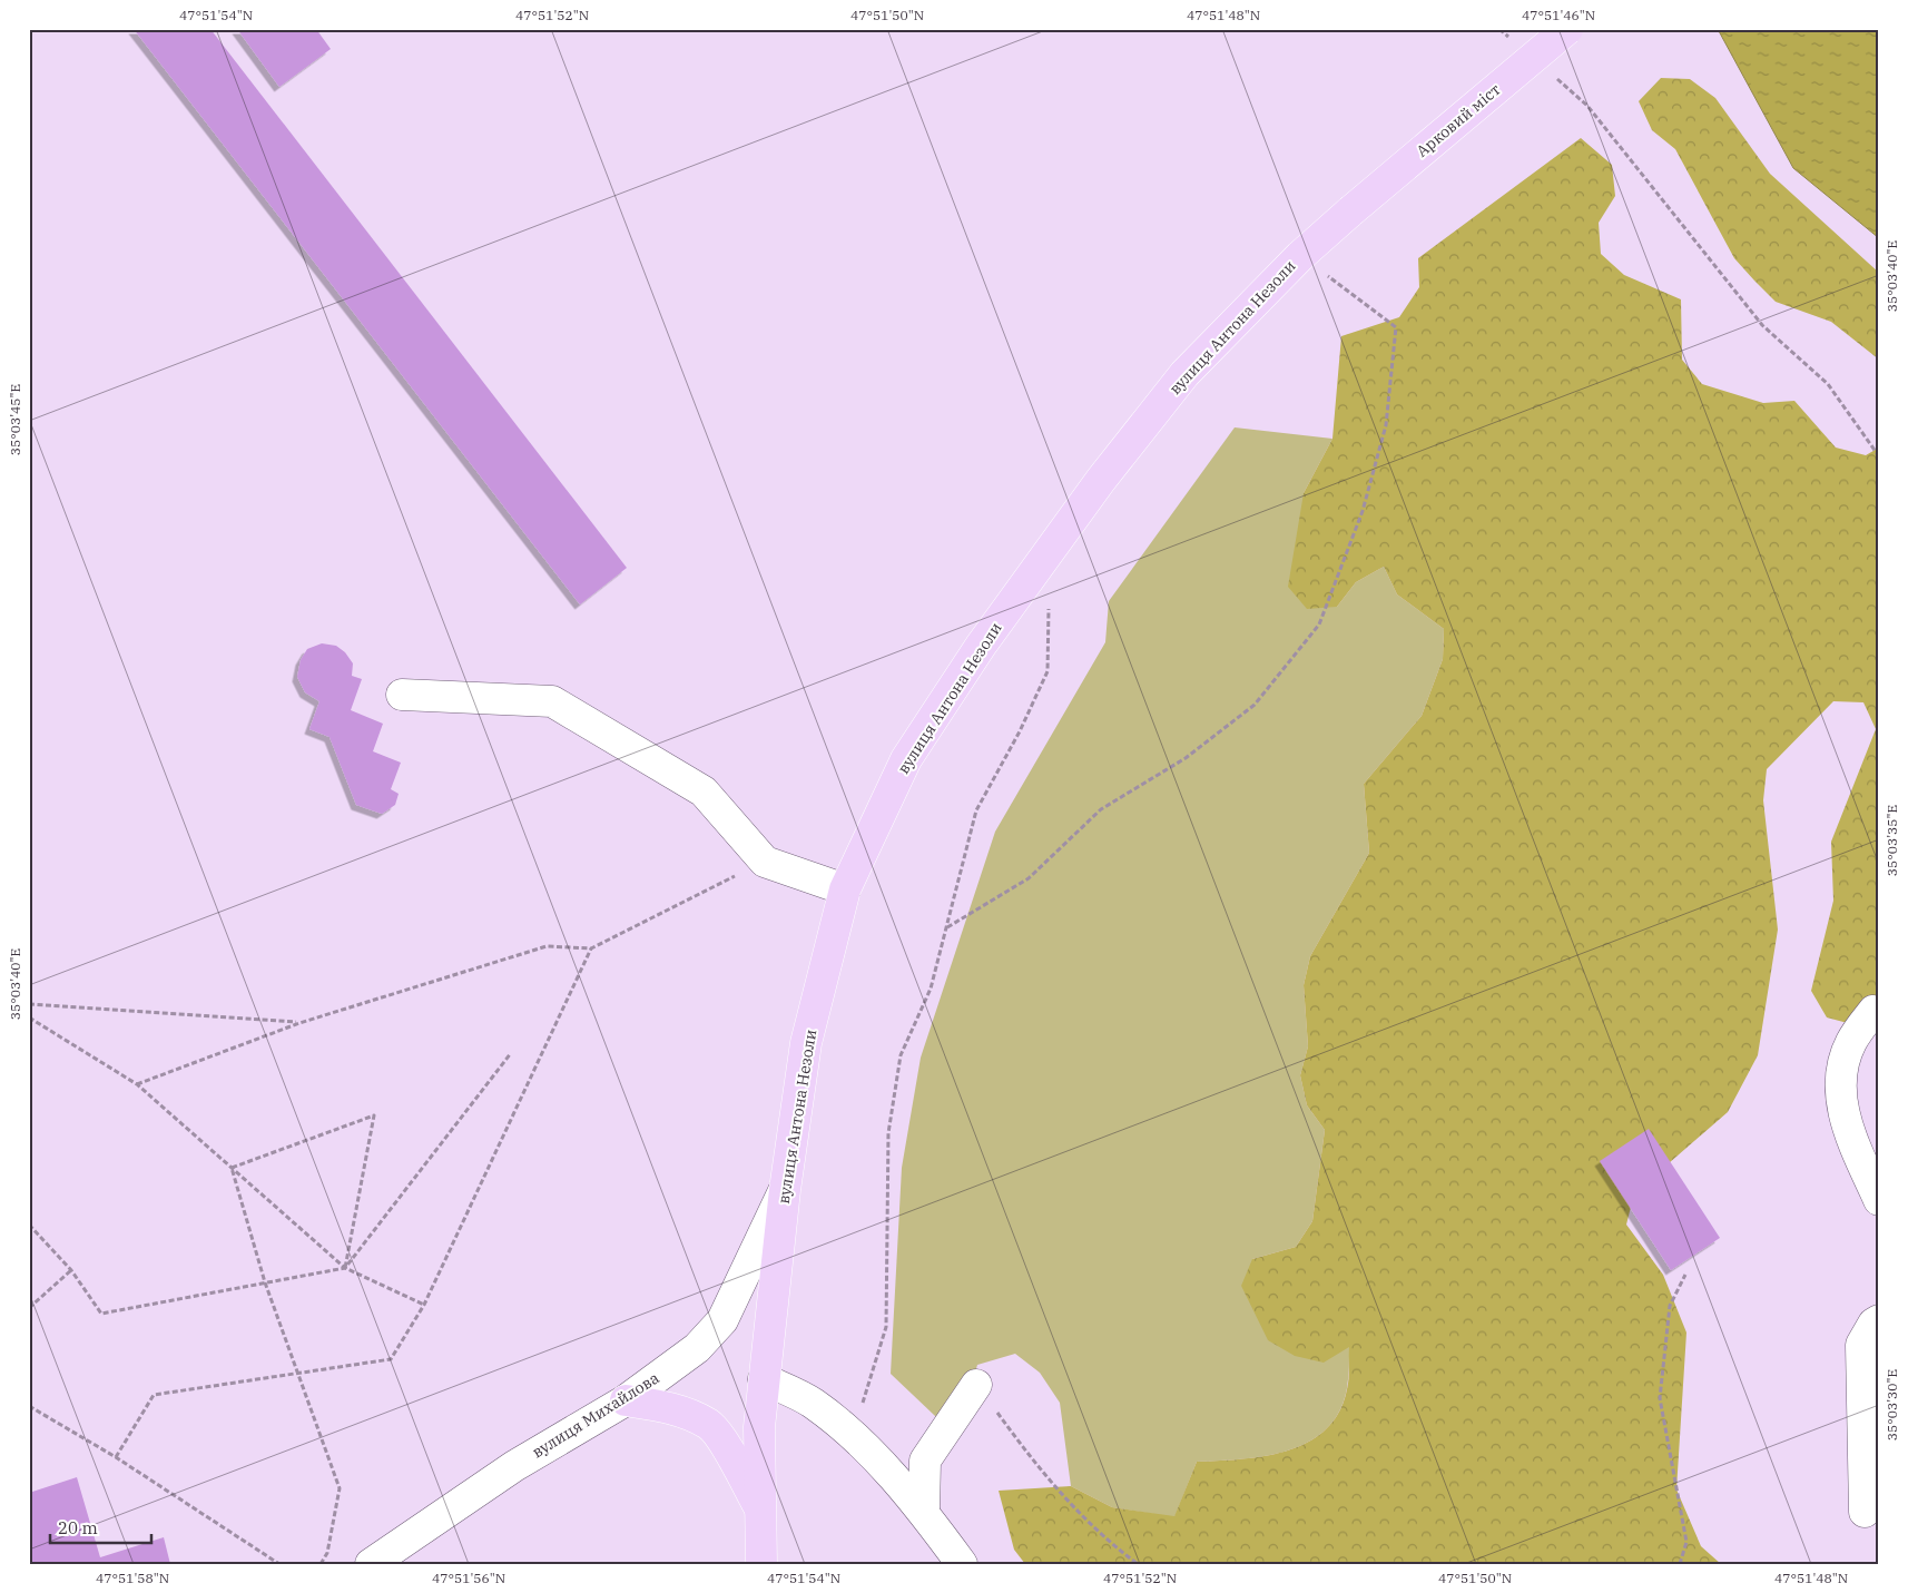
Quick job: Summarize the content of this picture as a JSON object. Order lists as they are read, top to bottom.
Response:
{
  "streets": {
    "main road": ["Арковий міст", "вулиця Антона Незоли"],
    "street": ["вулиця Михайлова"]
  },
  "crossings": [
    ["Арковий міст", "вулиця Антона Незоли"],
    ["вулиця Антона Незоли", "вулиця Михайлова"]
  ],
  "scale_bar": "20 m",
  "coordinates": [
    "47°51'54\"N",
    "47°51'52\"N",
    "47°51'50\"N",
    "47°51'48\"N",
    "47°51'46\"N",
    "35°03'40\"E",
    "35°03'45\"E",
    "35°03'35\"E",
    "35°03'30\"E",
    "47°51'58\"N",
    "47°51'56\"N"
  ]
}
